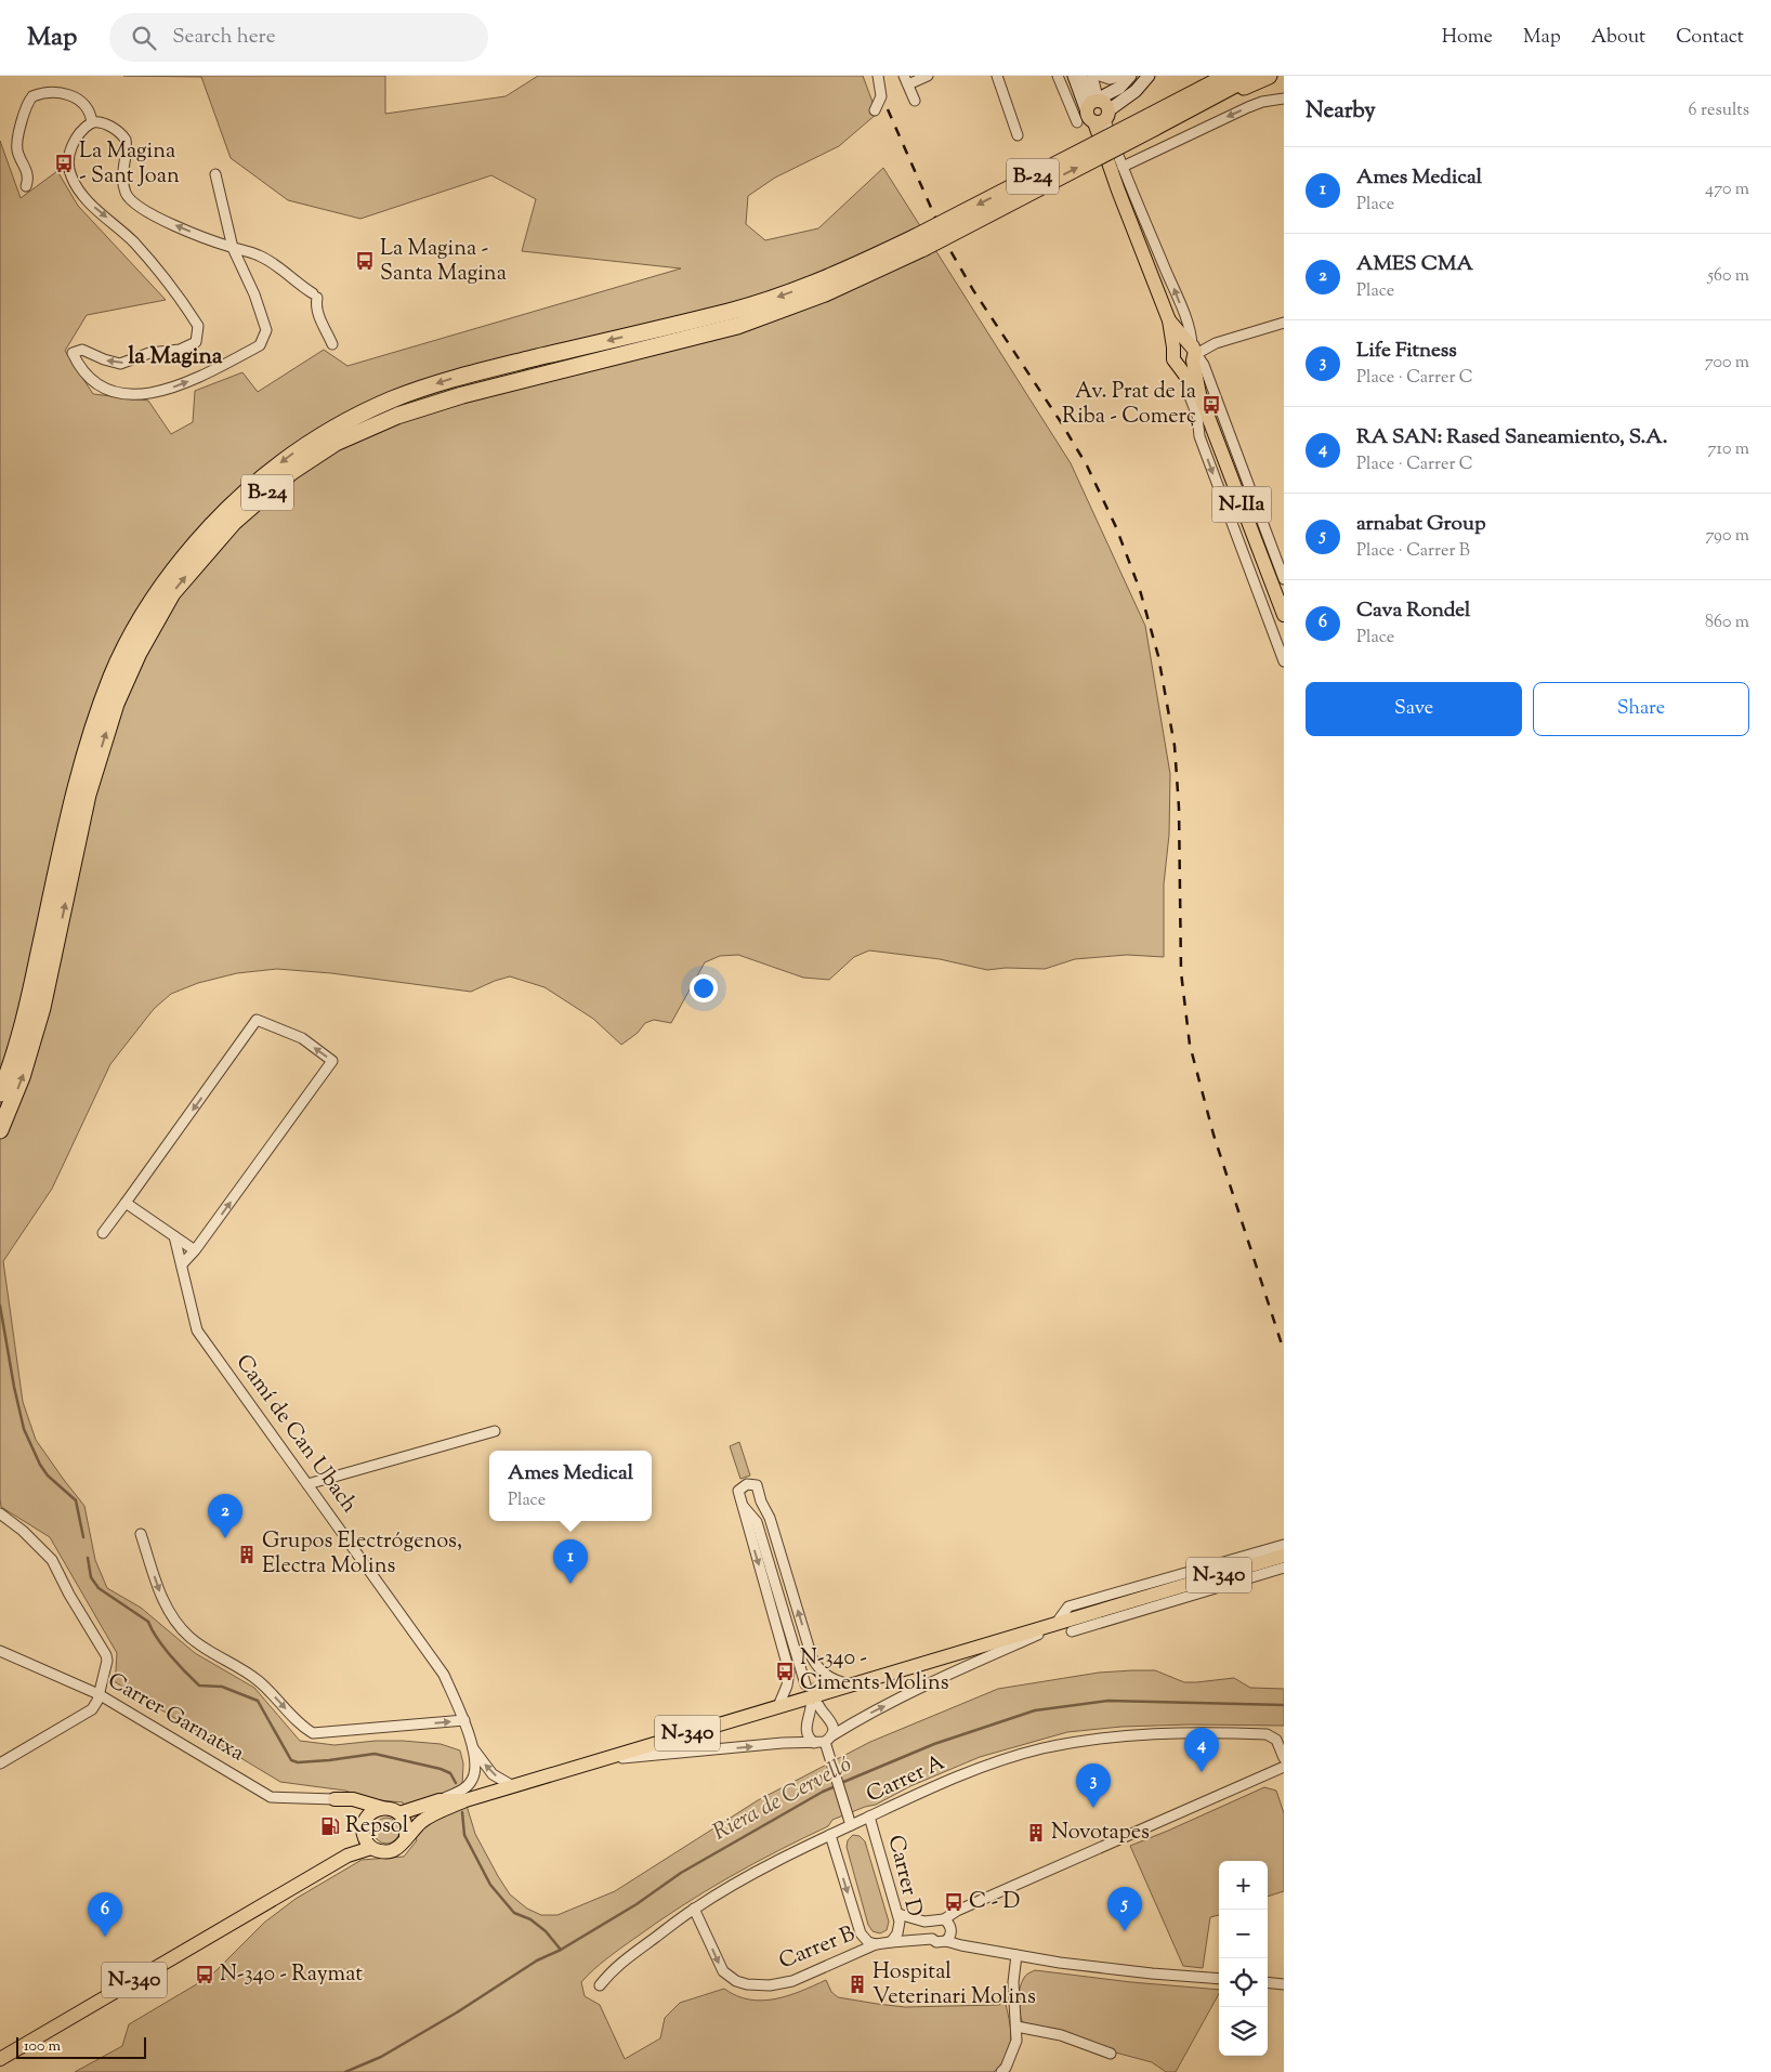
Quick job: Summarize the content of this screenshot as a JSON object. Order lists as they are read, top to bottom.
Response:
{
  "streets": {
    "highway": ["B-24"],
    "main road": ["N-IIa", "N-340"],
    "street": [
      "Camí de Can Ubach",
      "Carrer Garnatxa",
      "Carrer A",
      "Carrer D",
      "Carrer B"
    ]
  },
  "crossings": [
    ["Camí de Can Ubach", "N-340"],
    ["Carrer A", "Carrer D"],
    ["Carrer A", "Carrer B"],
    ["Carrer D", "Carrer B"]
  ],
  "districts": ["la Magina"],
  "water": ["Riera de Cervelló"],
  "places": {
    "bus stop": [
      "La Magina - Sant Joan",
      "La Magina - Santa Magina",
      "Av. Prat de la Riba - Comerç",
      "N-340 - Ciments Molins",
      "C - D",
      "N-340 - Raymat"
    ],
    "building": ["Grupos Electrógenos, Electra Molins", "Novotapes", "Hospital Veterinari Molins"],
    "fuel station": ["Repsol"]
  },
  "scale_bar": "100 m",
  "page": {
    "header": "Map",
    "search": "Search here",
    "nav": [
      "Home",
      "Map",
      "About",
      "Contact"
    ],
    "heading": ["Nearby", "6 results"],
    "list": [
      {
        "mark": "1",
        "name": "Ames Medical",
        "note": "Place",
        "value": "470 m"
      },
      {
        "mark": "2",
        "name": "AMES CMA",
        "note": "Place",
        "value": "560 m"
      },
      {
        "mark": "3",
        "name": "Life Fitness",
        "note": "Place · Carrer C",
        "value": "700 m"
      },
      {
        "mark": "4",
        "name": "RA SAN: Rased Saneamiento, S.A.",
        "note": "Place · Carrer C",
        "value": "710 m"
      },
      {
        "mark": "5",
        "name": "arnabat Group",
        "note": "Place · Carrer B",
        "value": "790 m"
      },
      {
        "mark": "6",
        "name": "Cava Rondel",
        "note": "Place",
        "value": "860 m"
      }
    ],
    "buttons": ["Save", "Share"],
    "popup": ["Ames Medical", "Place"],
    "pins": [
      "2",
      "1",
      "4",
      "3",
      "5",
      "6"
    ],
    "map_buttons": ["+", "−"],
    "scale": "100 m"
  }
}
